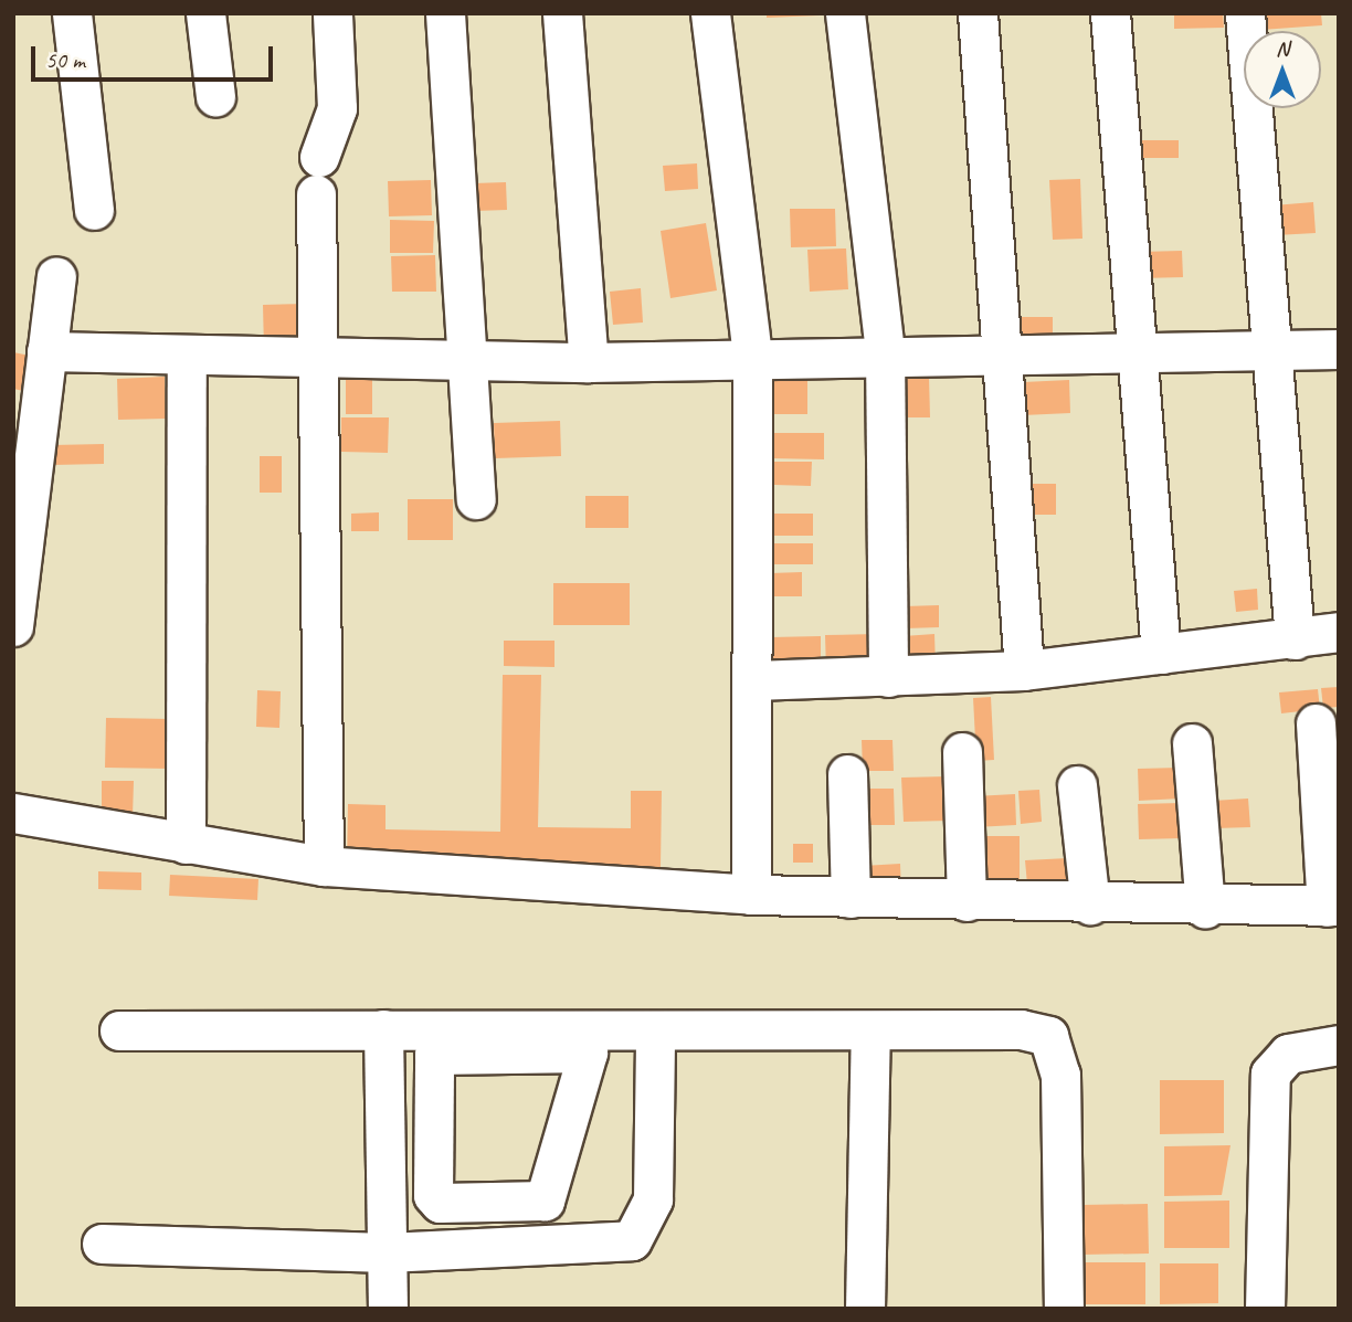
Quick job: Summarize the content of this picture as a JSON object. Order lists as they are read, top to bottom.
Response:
{
  "scale_bar": "50 m",
  "north": "top"
}
